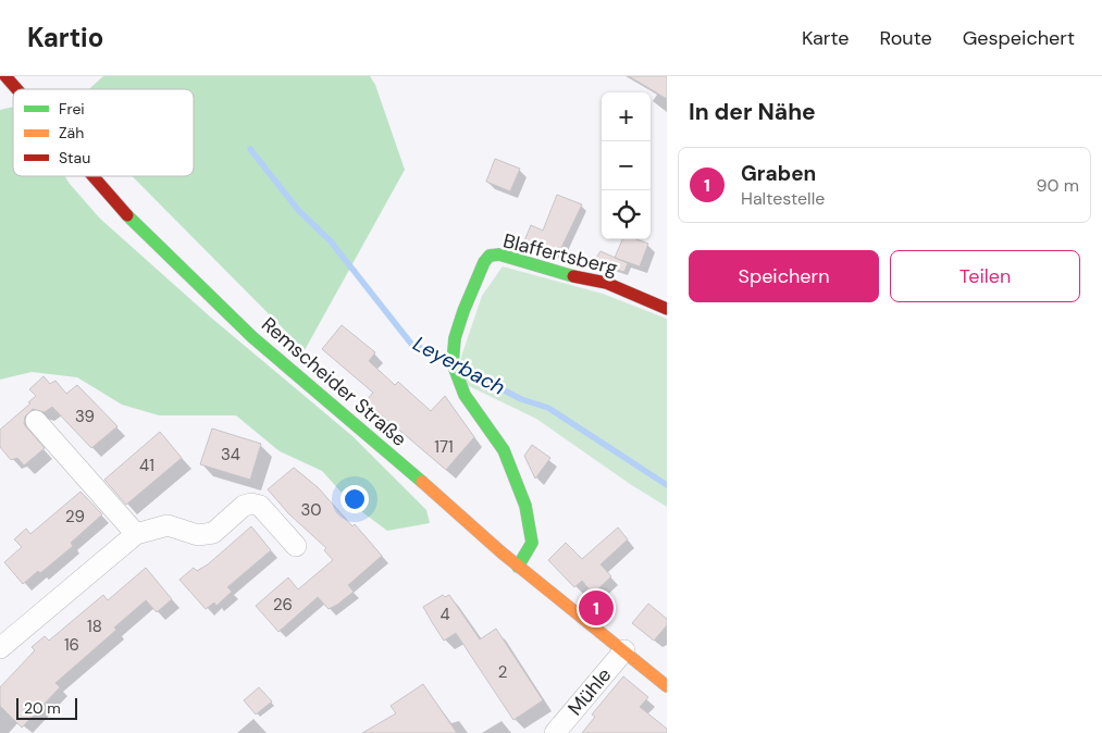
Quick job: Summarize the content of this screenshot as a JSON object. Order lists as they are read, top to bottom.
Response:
{
  "streets": {
    "main road": ["Blaffertsberg", "Remscheider Straße"],
    "street": ["Mühle"]
  },
  "crossings": [
    ["Blaffertsberg", "Remscheider Straße"],
    ["Remscheider Straße", "Mühle"]
  ],
  "water": ["Leyerbach"],
  "house_numbers": [
    "39",
    "171",
    "34",
    "41",
    "30",
    "29",
    "26",
    "4",
    "18",
    "16",
    "2"
  ],
  "legend": ["Frei", "Zäh", "Stau"],
  "scale_bar": "20 m",
  "page": {
    "header": "Kartio",
    "nav": ["Karte", "Route", "Gespeichert"],
    "heading": "In der Nähe",
    "map_buttons": ["+", "−"],
    "list": [
      {
        "mark": "1",
        "name": "Graben",
        "note": "Haltestelle",
        "value": "90 m"
      }
    ],
    "buttons": ["Speichern", "Teilen"],
    "pins": "1",
    "scale": "20 m"
  }
}
